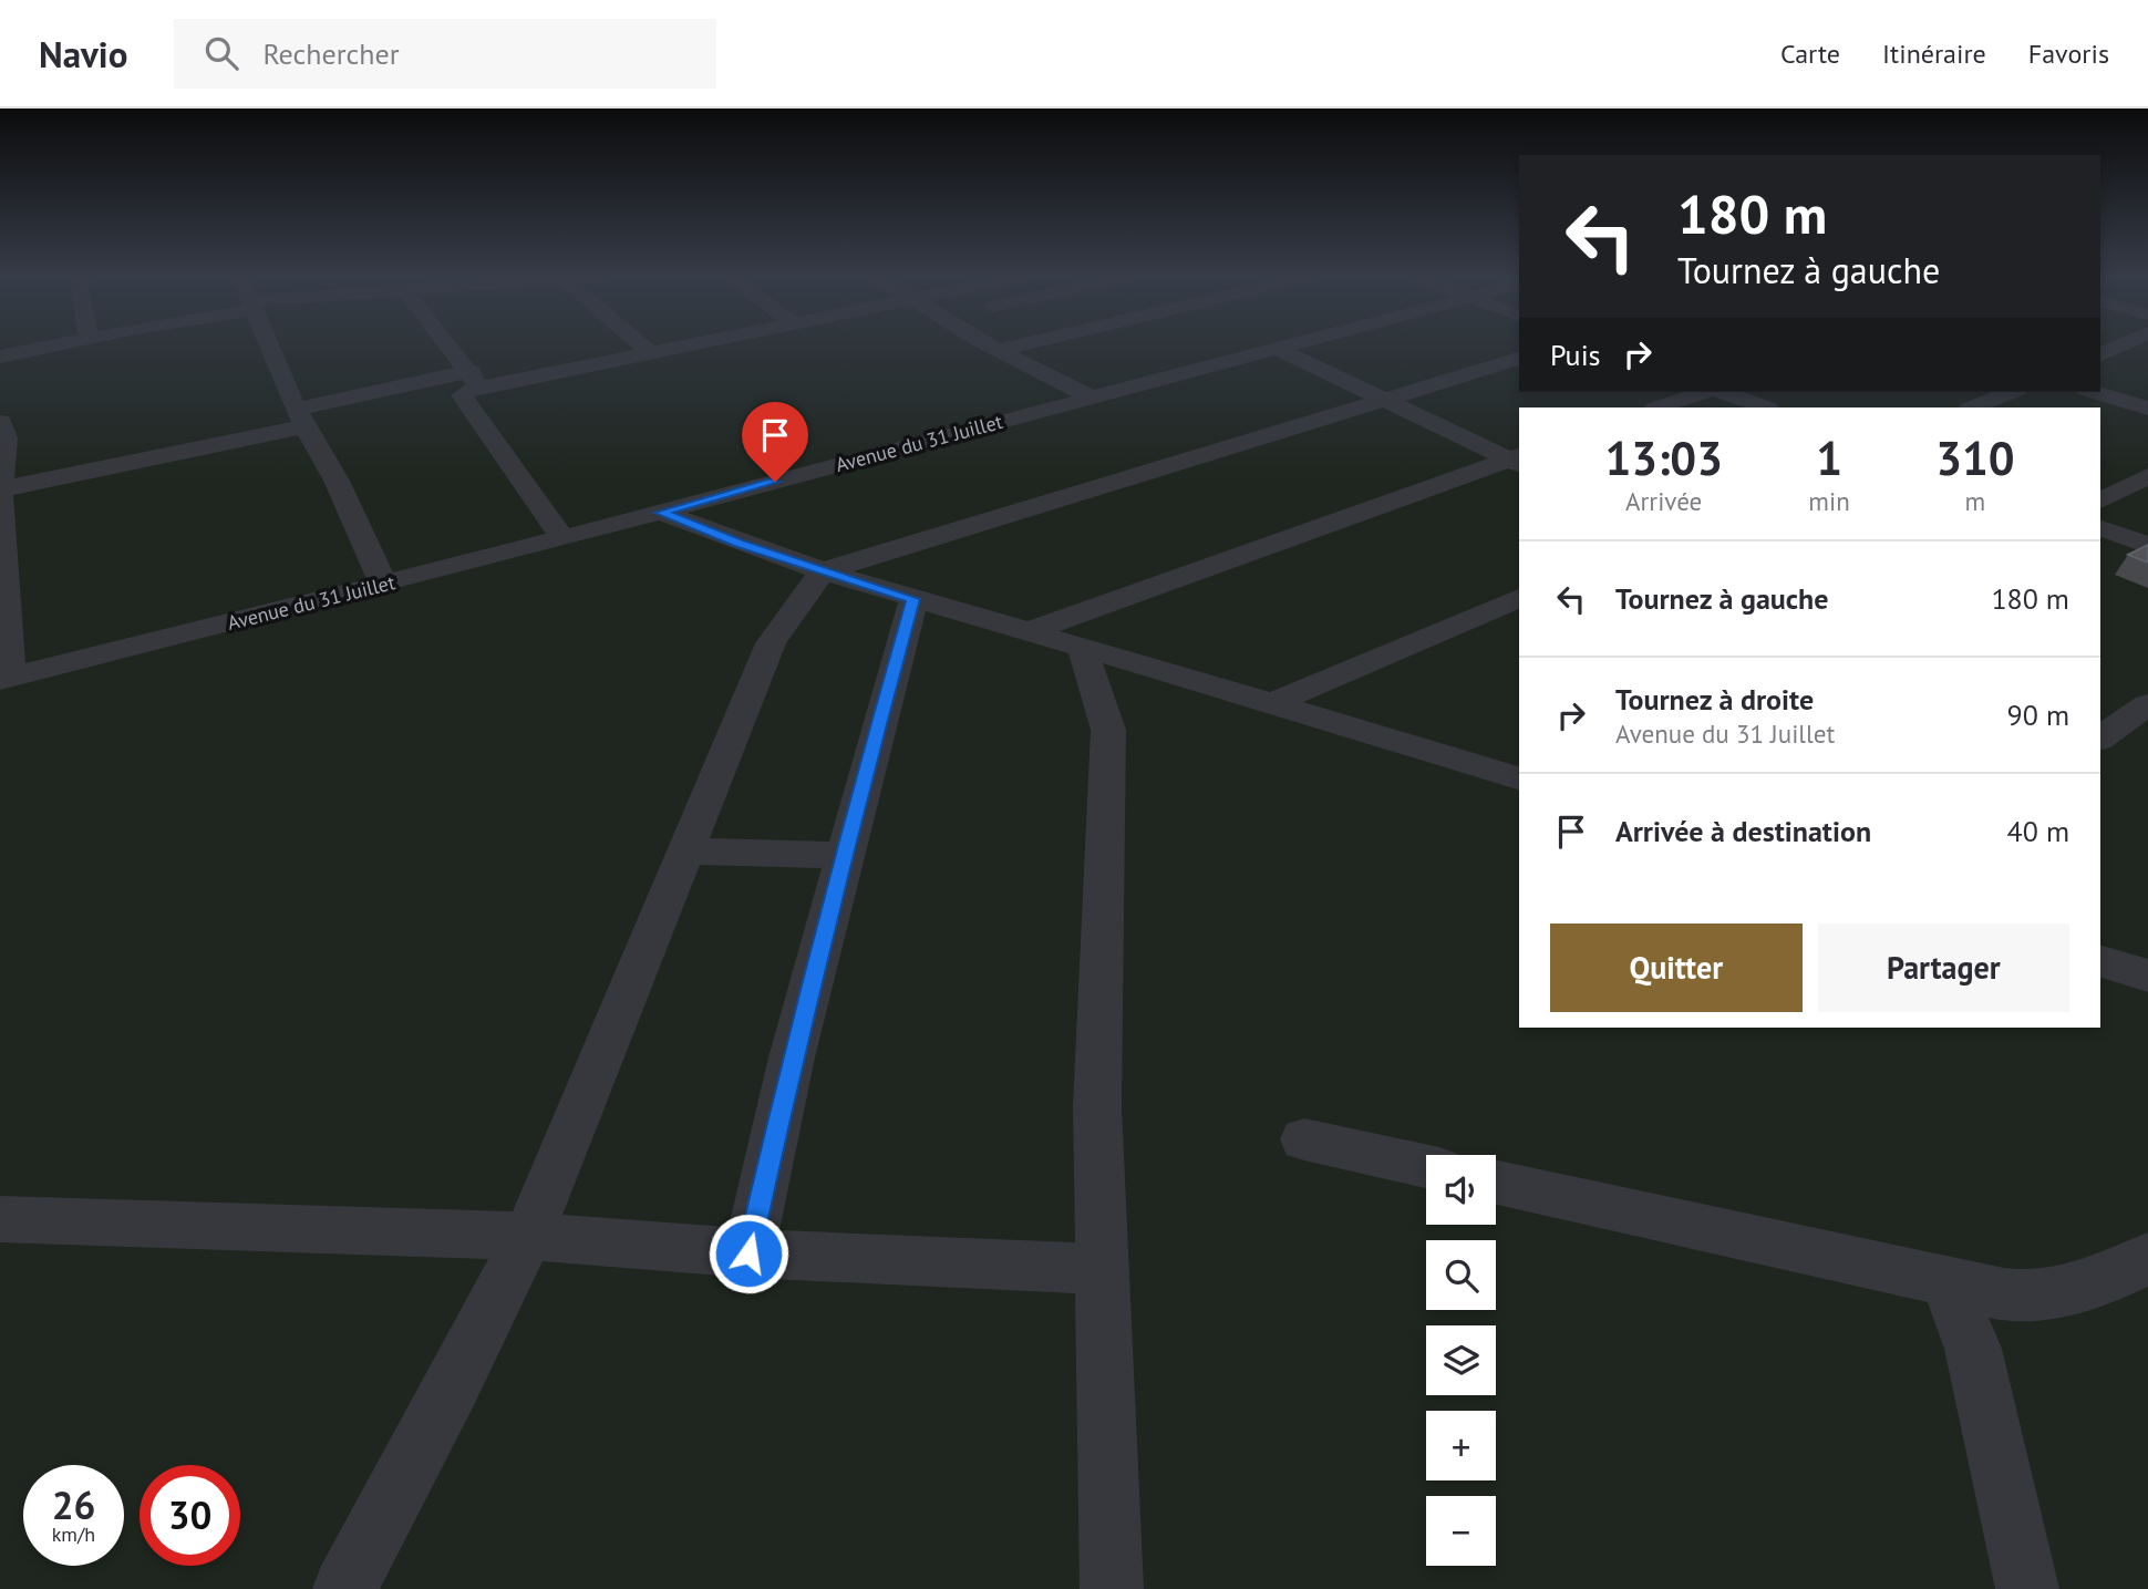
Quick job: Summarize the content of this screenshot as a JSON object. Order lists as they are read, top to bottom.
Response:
{
  "streets": {
    "street": ["Avenue du 31 Juillet"]
  },
  "page": {
    "header": "Navio",
    "search": "Rechercher",
    "nav": ["Carte", "Itinéraire", "Favoris"],
    "turn": ["180 m", "Tournez à gauche"],
    "then": "Puis",
    "eta": [
      "13:03",
      "Arrivée",
      "1",
      "min",
      "310",
      "m"
    ],
    "list": [
      {
        "name": "Tournez à gauche",
        "value": "180 m"
      },
      {
        "name": "Tournez à droite",
        "note": "Avenue du 31 Juillet",
        "value": "90 m"
      },
      {
        "name": "Arrivée à destination",
        "value": "40 m"
      }
    ],
    "buttons": ["Quitter", "Partager"],
    "map_buttons": ["+", "−"],
    "speed": "26 km/h",
    "limit": "30"
  }
}
